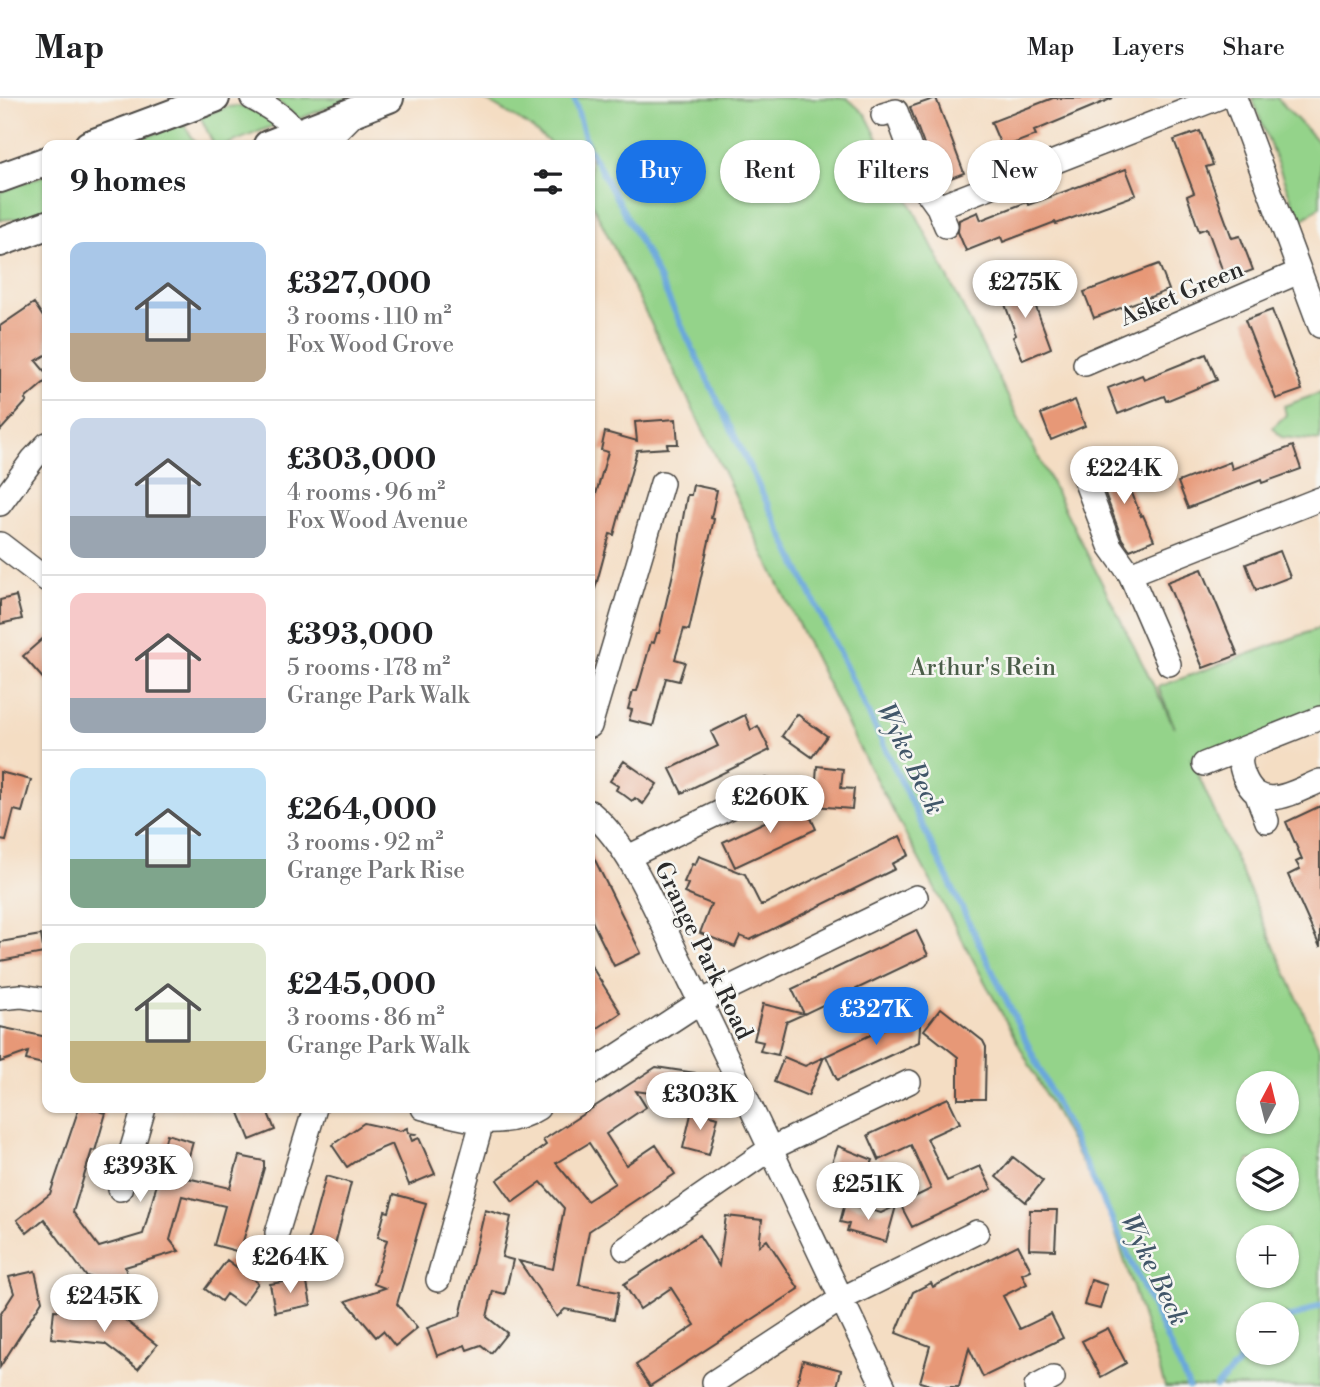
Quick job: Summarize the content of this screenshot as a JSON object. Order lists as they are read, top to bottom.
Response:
{
  "streets": {
    "street": ["Asket Green", "Grange Park Road"]
  },
  "water": ["Wyke Beck"],
  "parks": ["Arthur's Rein"],
  "north": "top",
  "page": {
    "header": "Map",
    "nav": ["Map", "Layers", "Share"],
    "chip": [
      "Buy",
      "Rent",
      "Filters",
      "New"
    ],
    "heading": "9 homes",
    "list": [
      {
        "name": "£327,000",
        "note": "3 rooms · 110 m² · Fox Wood Grove"
      },
      {
        "name": "£303,000",
        "note": "4 rooms · 96 m² · Fox Wood Avenue"
      },
      {
        "name": "£393,000",
        "note": "5 rooms · 178 m² · Grange Park Walk"
      },
      {
        "name": "£264,000",
        "note": "3 rooms · 92 m² · Grange Park Rise"
      },
      {
        "name": "£245,000",
        "note": "3 rooms · 86 m² · Grange Park Walk"
      }
    ],
    "price": [
      "£275K",
      "£224K",
      "£260K",
      "£327K",
      "£303K",
      "£393K",
      "£251K",
      "£264K",
      "£245K"
    ],
    "map_buttons": ["+", "−"]
  }
}
